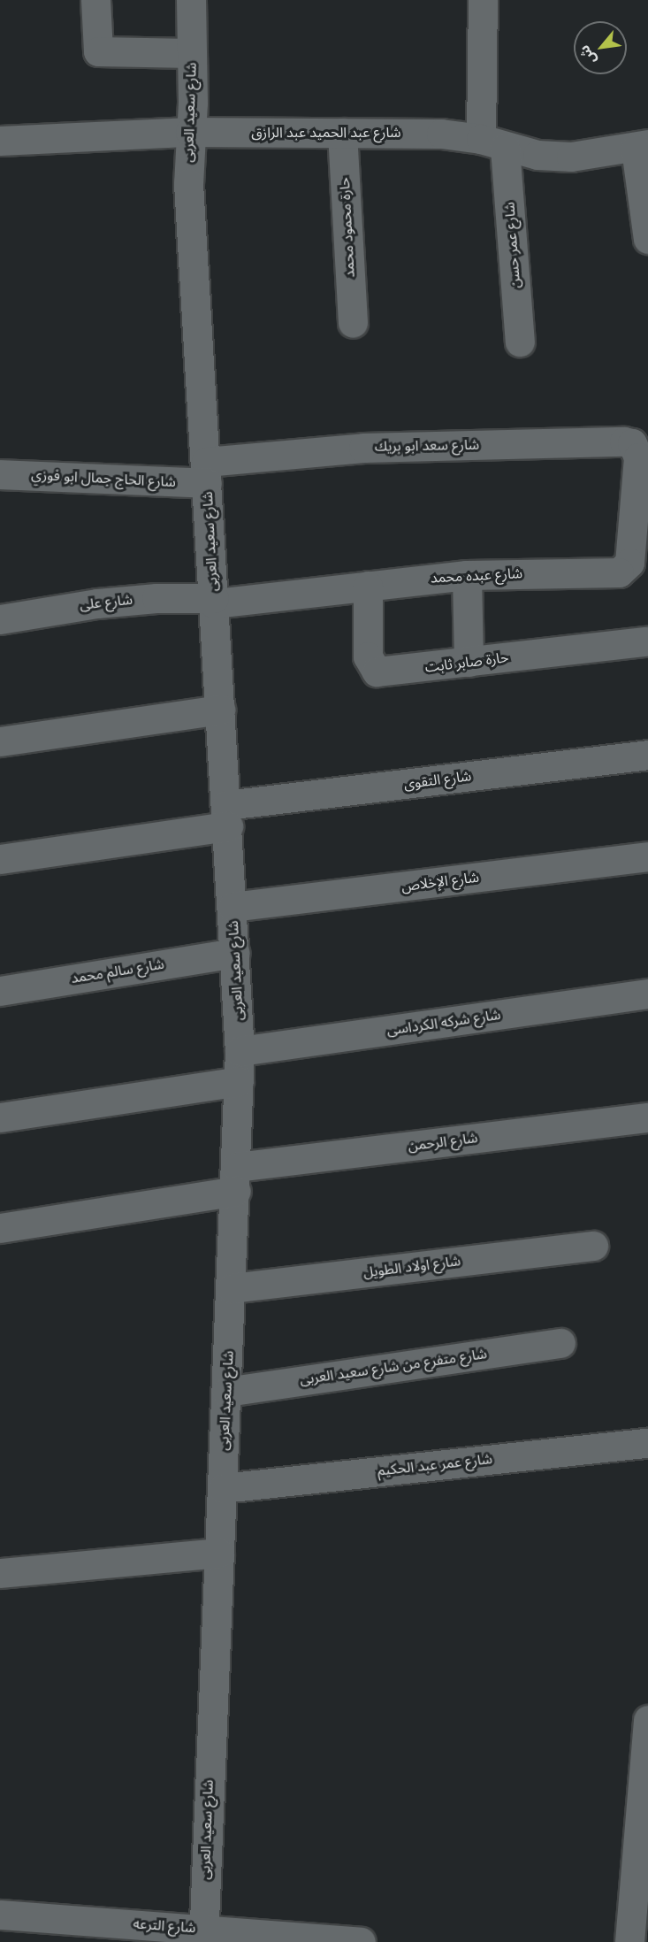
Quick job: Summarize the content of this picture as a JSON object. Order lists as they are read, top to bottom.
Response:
{
  "streets": {
    "street": [
      "شارع سعيد العربى",
      "شارع عبد الحميد عبد الرازق",
      "حارة محمود محمد",
      "شارع عمر حسن",
      "شارع سعد ابو بريك",
      "شارع الحاج جمال ابو فوزي",
      "شارع عبده محمد",
      "شارع على",
      "حارة صابر ثابت",
      "شارع التقوى",
      "شارع الإخلاص",
      "شارع سالم محمد",
      "شارع شركه الكرداسى",
      "شارع الرحمن",
      "شارع اولاد الطويل",
      "شارع متفرع من شارع سعيد العربى",
      "شارع عمر عبد الحكيم",
      "شارع الترعه"
    ]
  },
  "crossings": [
    ["شارع سعيد العربى", "شارع عبد الحميد عبد الرازق"],
    ["شارع سعيد العربى", "شارع سعد ابو بريك"],
    ["شارع سعيد العربى", "شارع الحاج جمال ابو فوزي"],
    ["شارع سعيد العربى", "شارع عبده محمد"],
    ["شارع سعيد العربى", "شارع على"],
    ["شارع سعيد العربى", "شارع التقوى"],
    ["شارع سعيد العربى", "شارع الإخلاص"],
    ["شارع سعيد العربى", "شارع سالم محمد"],
    ["شارع سعيد العربى", "شارع شركه الكرداسى"],
    ["شارع سعيد العربى", "شارع الرحمن"],
    ["شارع سعيد العربى", "شارع اولاد الطويل"],
    ["شارع سعيد العربى", "شارع متفرع من شارع سعيد العربى"],
    ["شارع سعيد العربى", "شارع عمر عبد الحكيم"],
    ["شارع سعيد العربى", "شارع الترعه"],
    ["شارع عبد الحميد عبد الرازق", "حارة محمود محمد"],
    ["شارع عبد الحميد عبد الرازق", "شارع عمر حسن"],
    ["شارع سعد ابو بريك", "شارع الحاج جمال ابو فوزي"],
    ["شارع سعد ابو بريك", "شارع عبده محمد"],
    ["شارع عبده محمد", "شارع على"],
    ["شارع عبده محمد", "حارة صابر ثابت"]
  ],
  "north": "bottom left"
}
